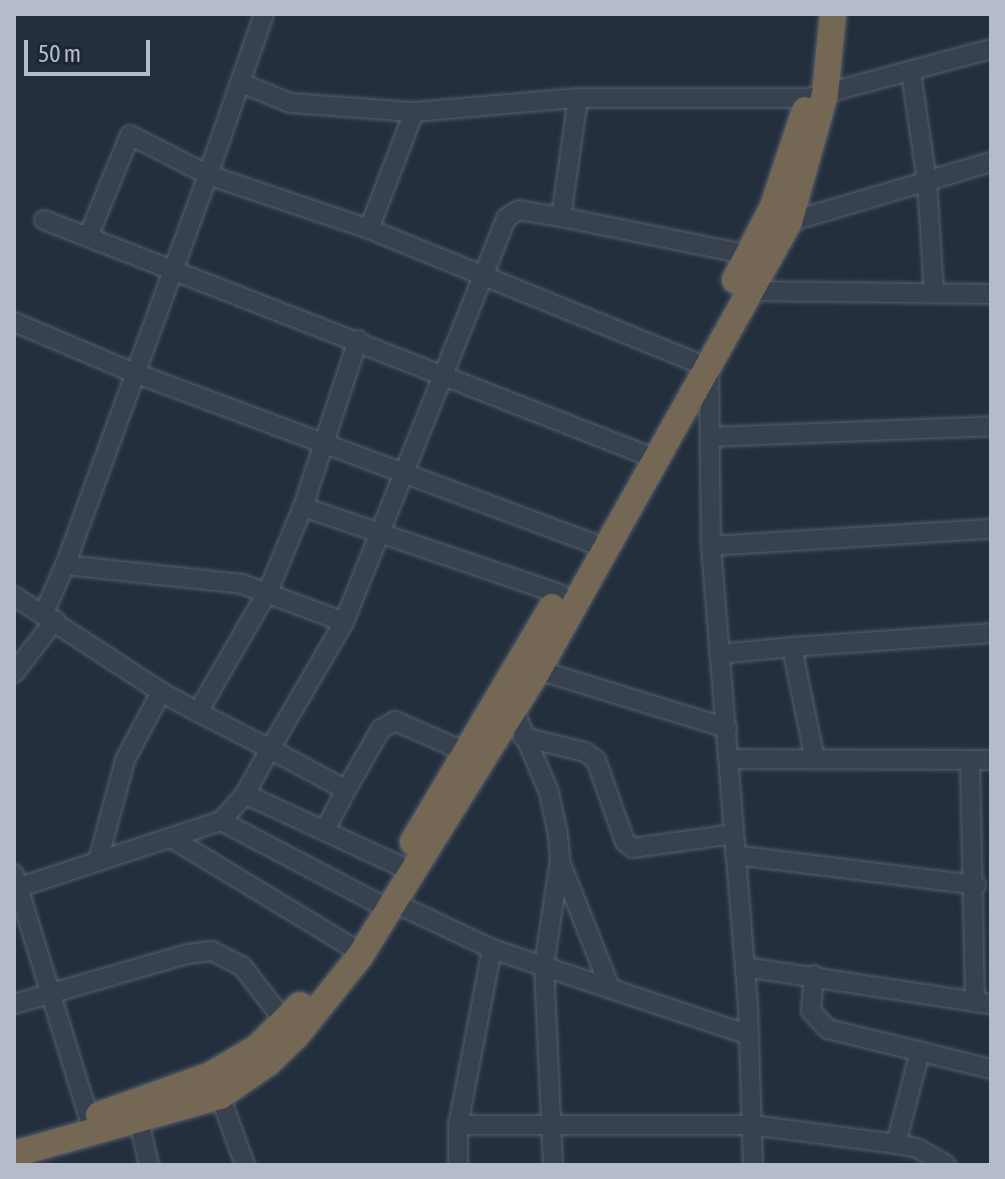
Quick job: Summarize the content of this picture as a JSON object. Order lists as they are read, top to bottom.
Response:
{
  "scale_bar": "50 m"
}
